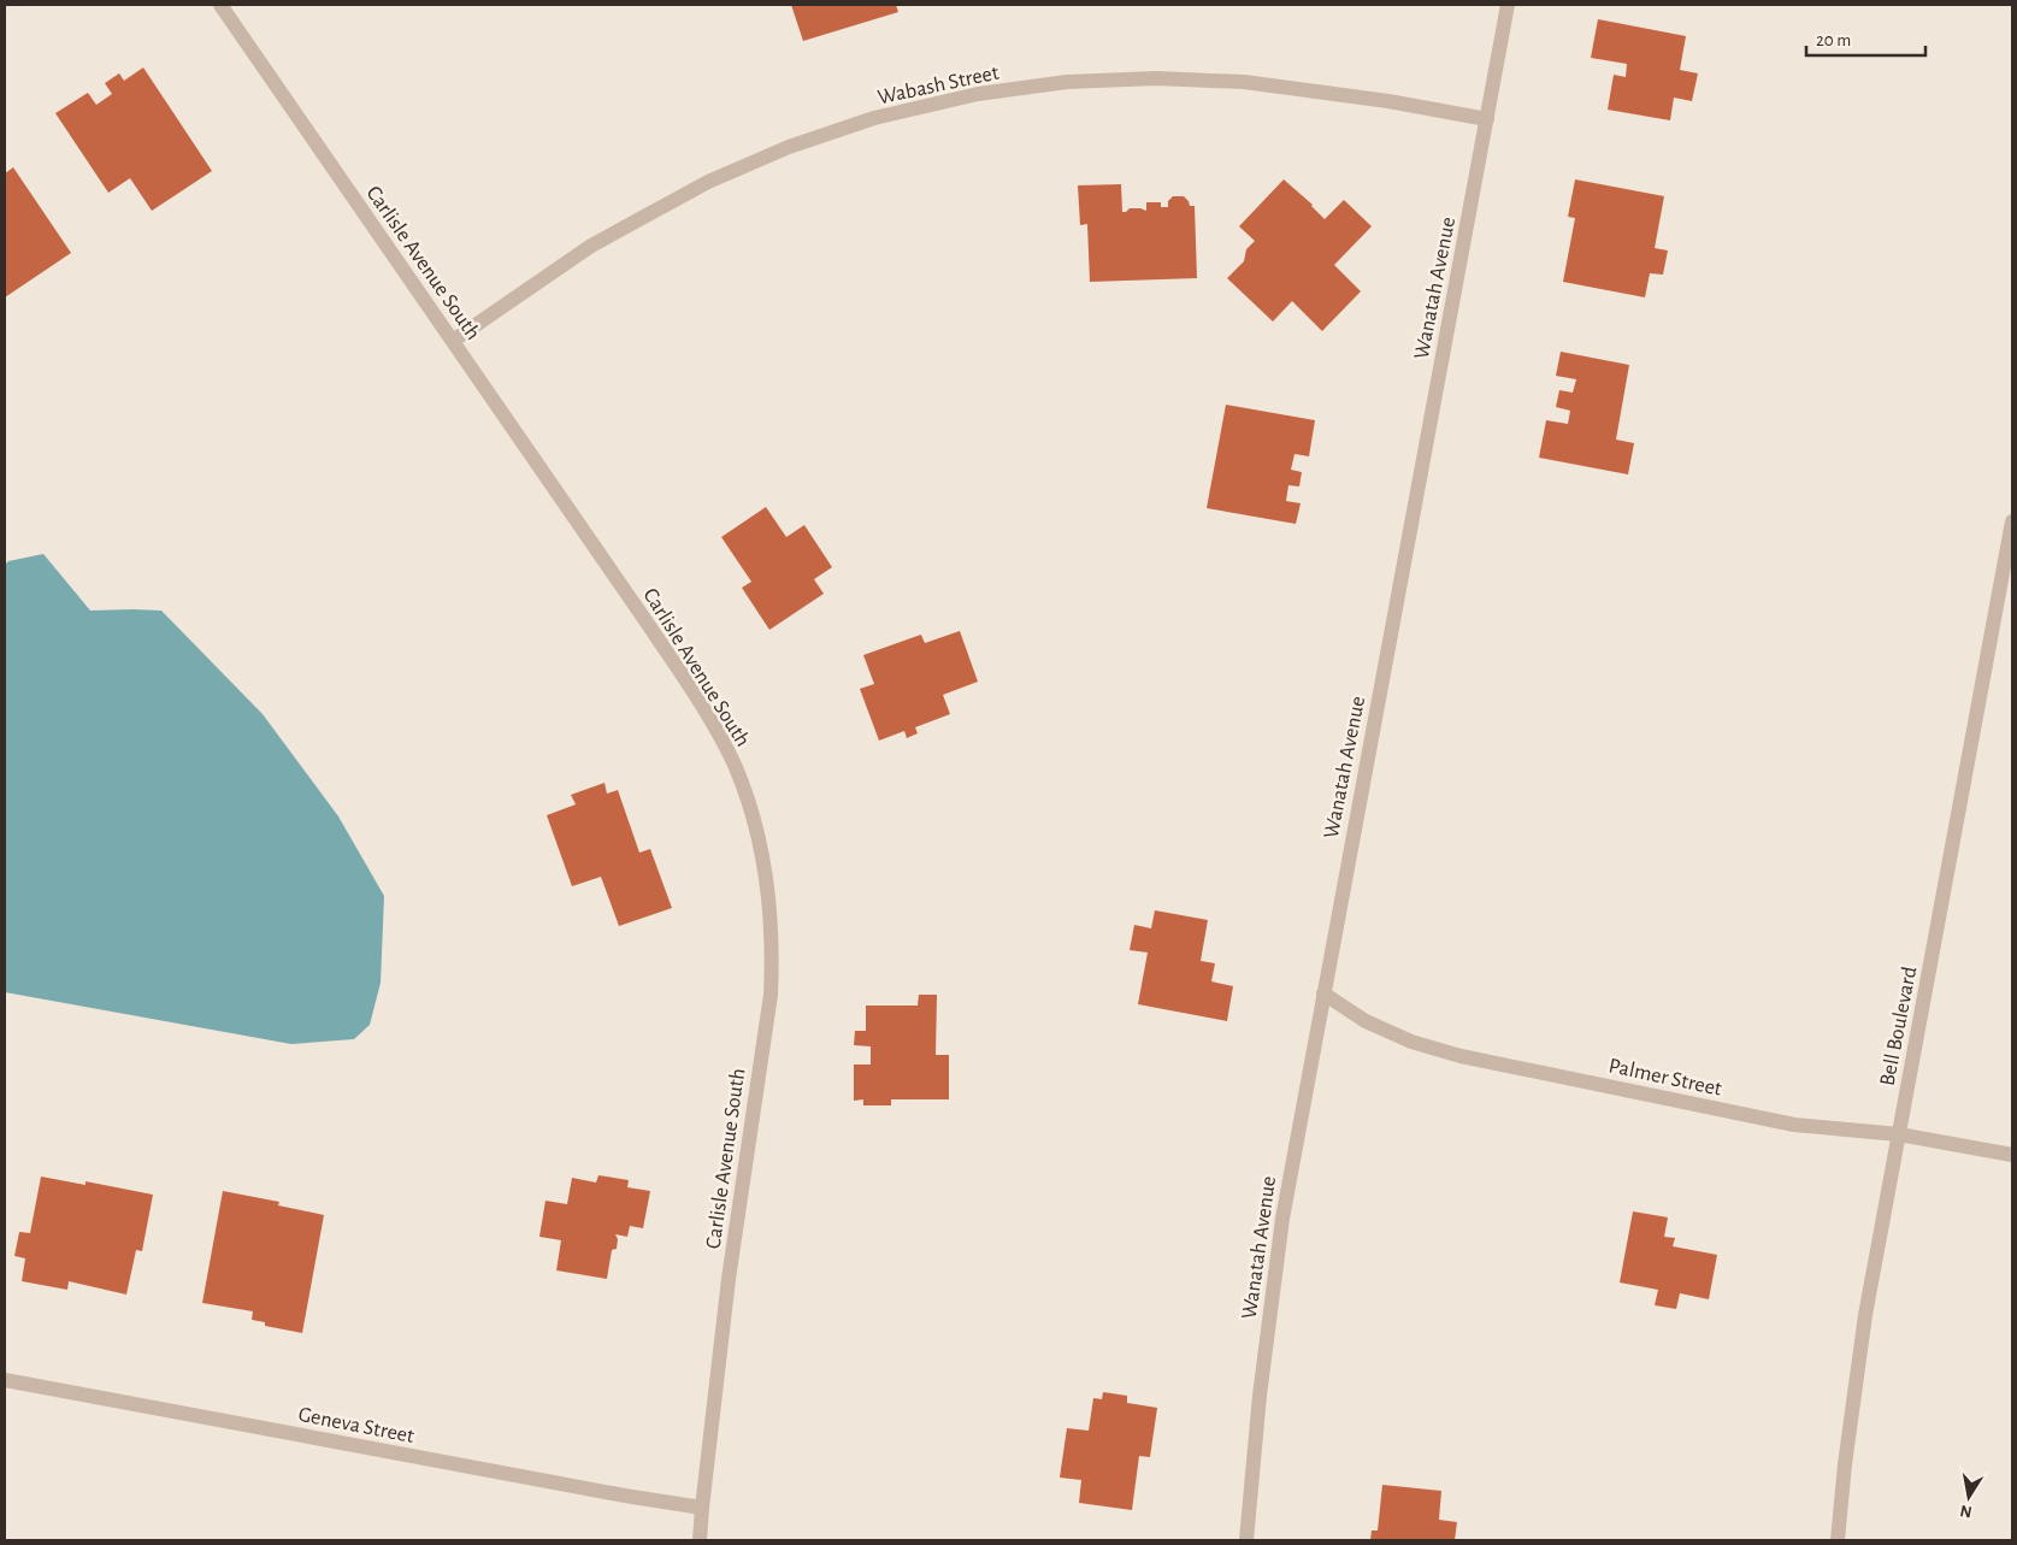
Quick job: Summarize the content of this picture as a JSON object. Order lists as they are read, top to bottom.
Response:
{
  "streets": {
    "street": [
      "Wabash Street",
      "Carlisle Avenue South",
      "Wanatah Avenue",
      "Bell Boulevard",
      "Palmer Street",
      "Geneva Street"
    ]
  },
  "crossings": [
    ["Wabash Street", "Carlisle Avenue South"],
    ["Wabash Street", "Wanatah Avenue"],
    ["Carlisle Avenue South", "Geneva Street"],
    ["Wanatah Avenue", "Palmer Street"],
    ["Bell Boulevard", "Palmer Street"]
  ],
  "scale_bar": "20 m",
  "north": "bottom"
}
